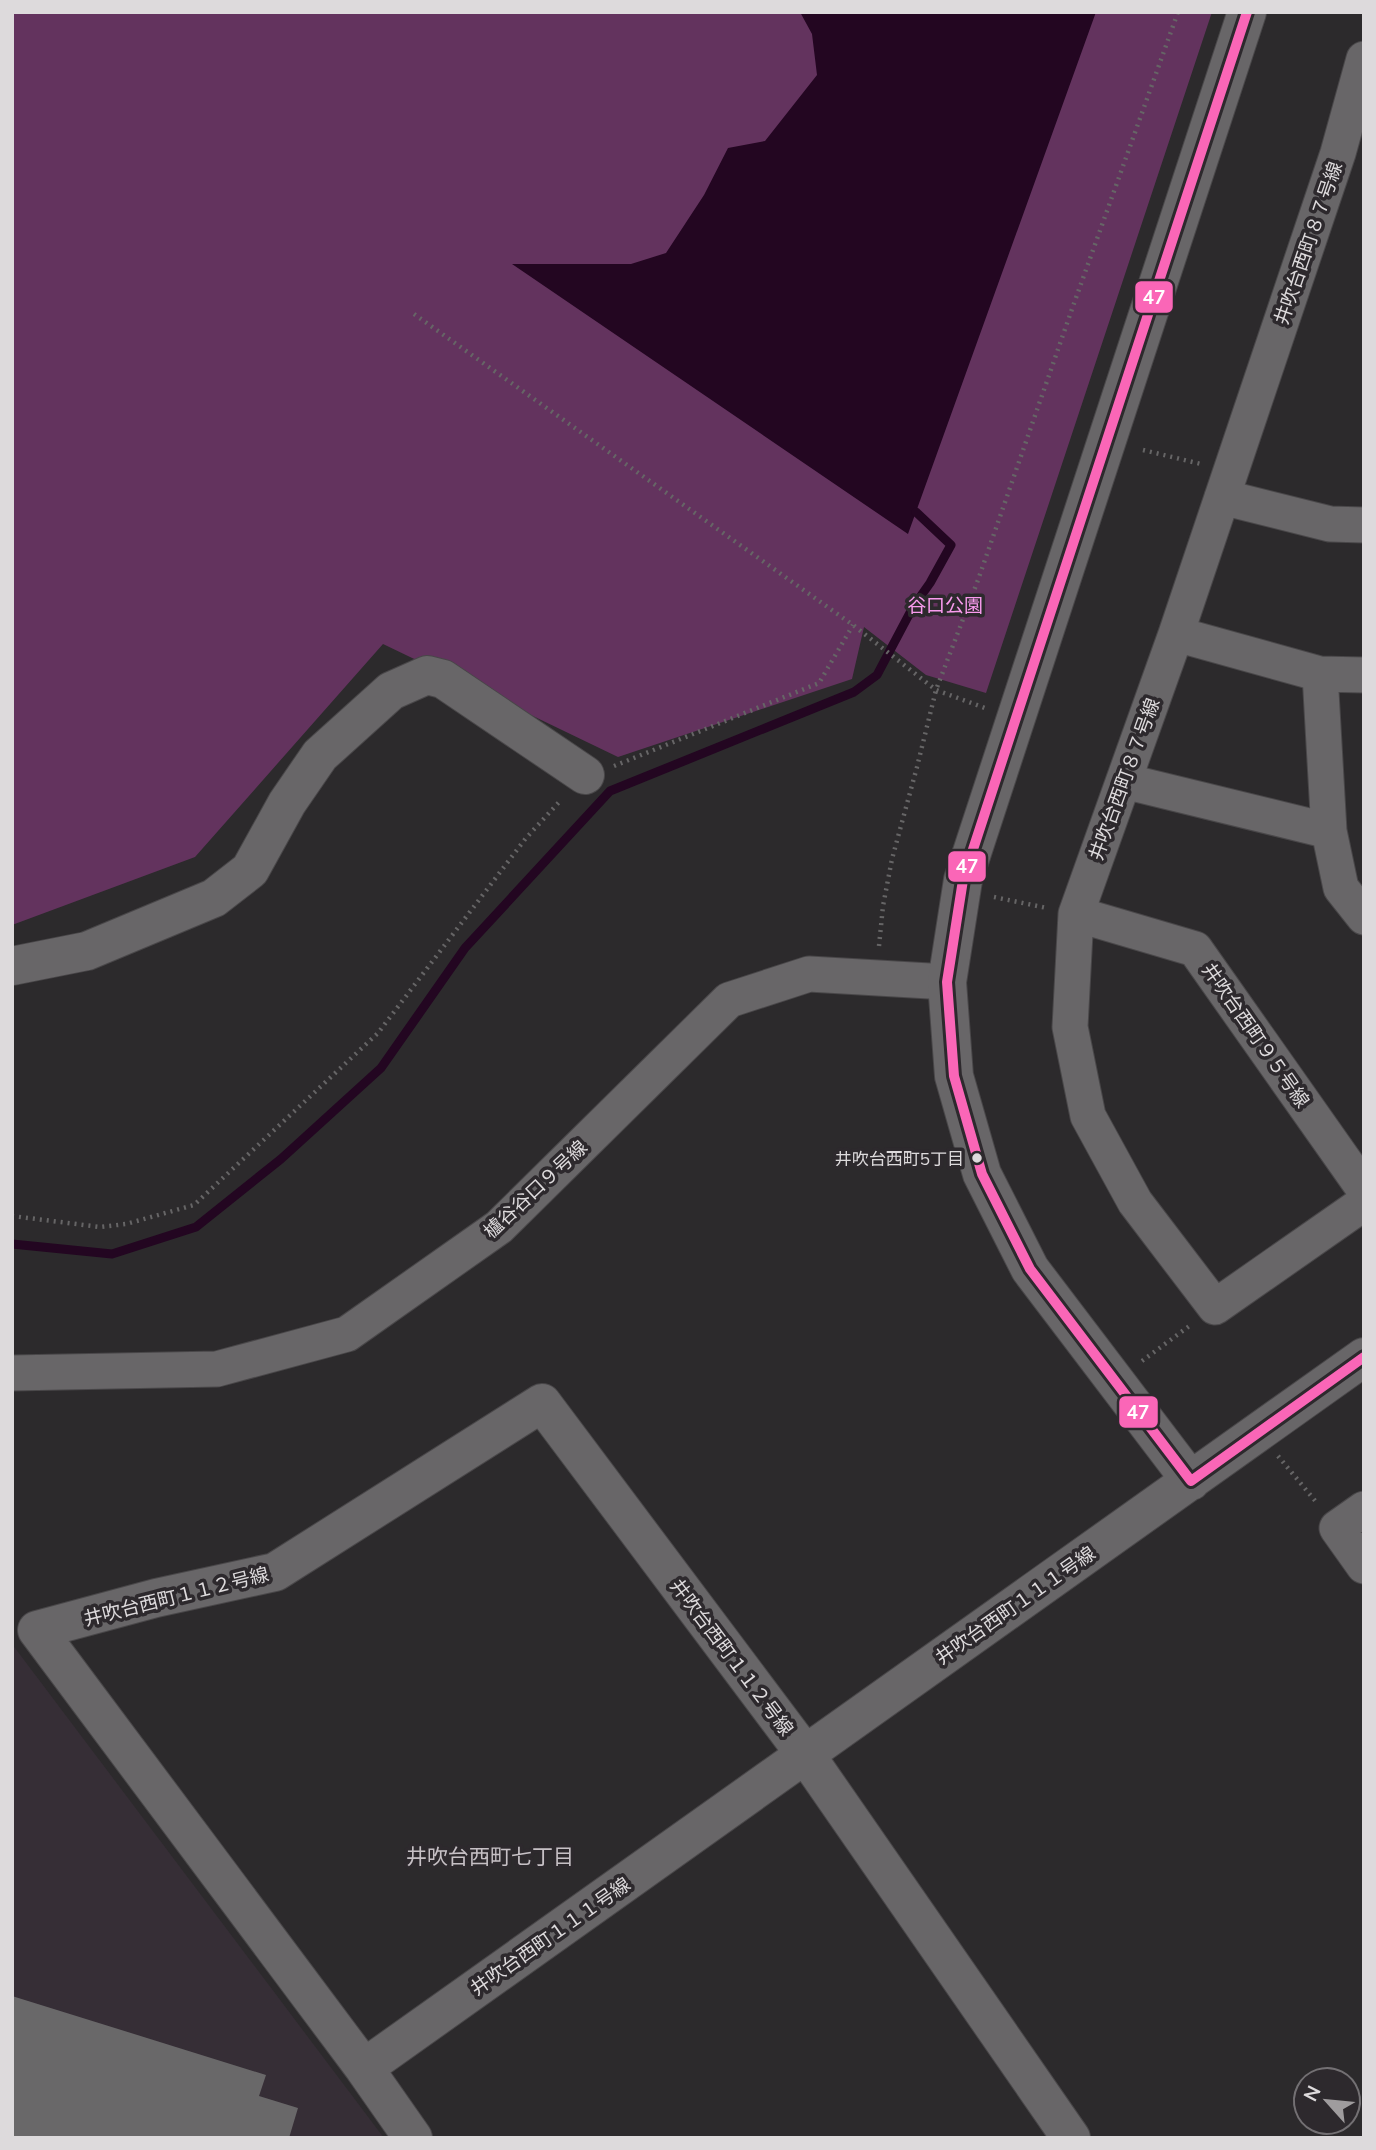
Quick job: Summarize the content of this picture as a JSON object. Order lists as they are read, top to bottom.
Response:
{
  "streets": {
    "street": [
      "井吹台西町８７号線",
      "井吹台西町９５号線",
      "櫨谷谷口９号線",
      "井吹台西町１１２号線",
      "井吹台西町１１１号線"
    ]
  },
  "crossings": [
    ["井吹台西町８７号線", "井吹台西町９５号線"],
    ["井吹台西町１１２号線", "井吹台西町１１１号線"]
  ],
  "districts": ["井吹台西町七丁目"],
  "parks": ["谷口公園"],
  "places": ["井吹台西町5丁目"],
  "lines": ["transit line 47"],
  "north": "top left"
}
